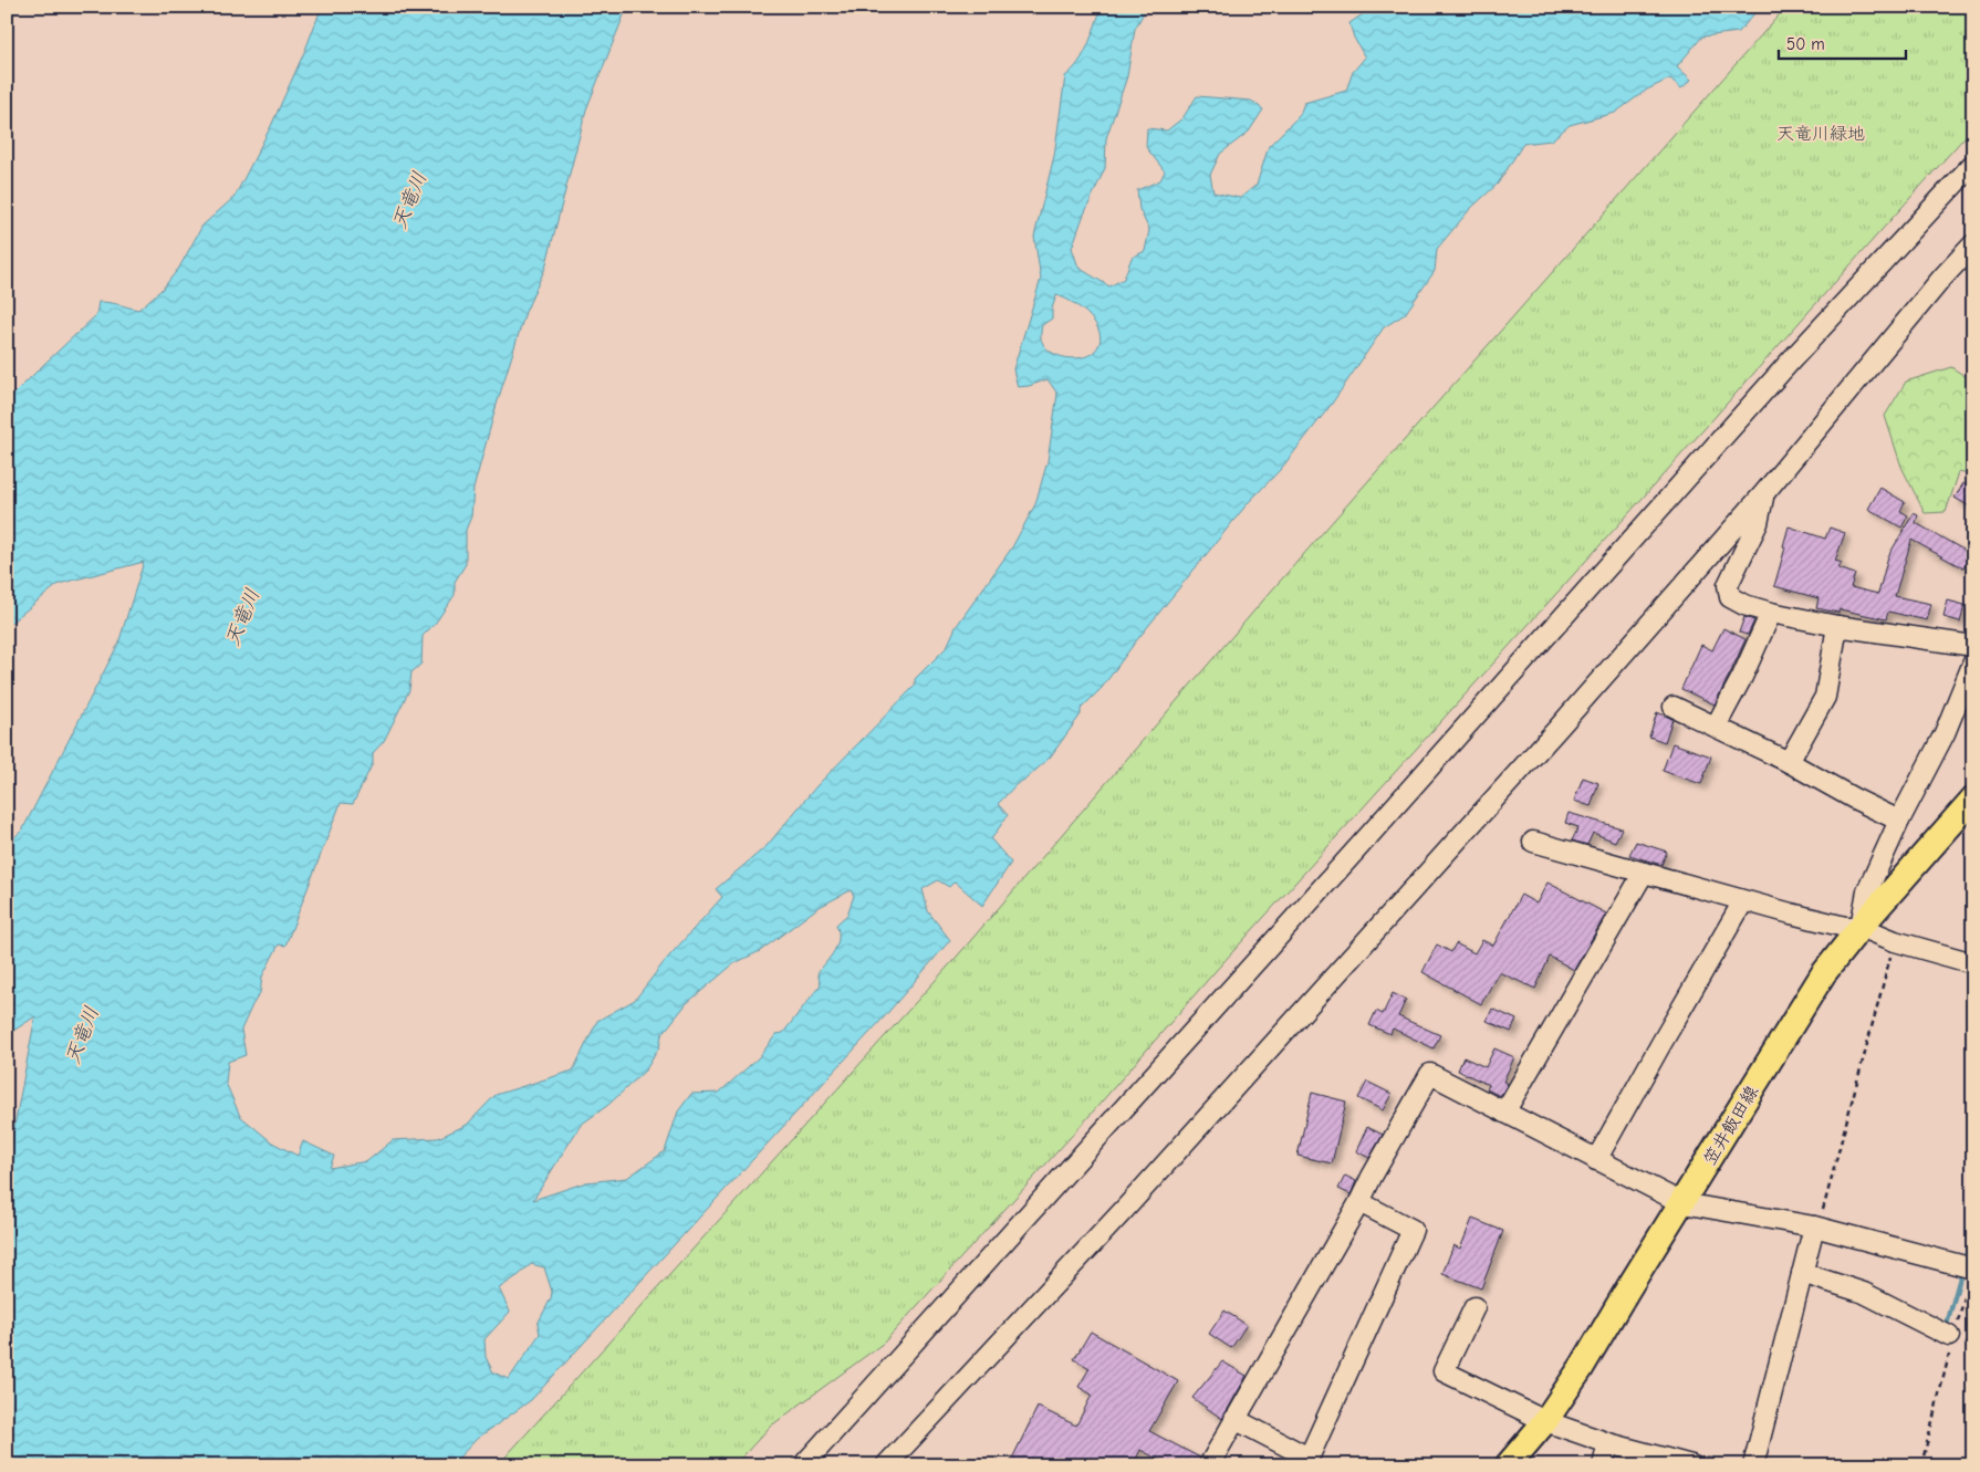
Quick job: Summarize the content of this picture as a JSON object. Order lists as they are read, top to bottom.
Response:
{
  "streets": {
    "main road": ["笠井飯田線"]
  },
  "water": ["天竜川"],
  "parks": ["天竜川緑地"],
  "scale_bar": "50 m"
}
